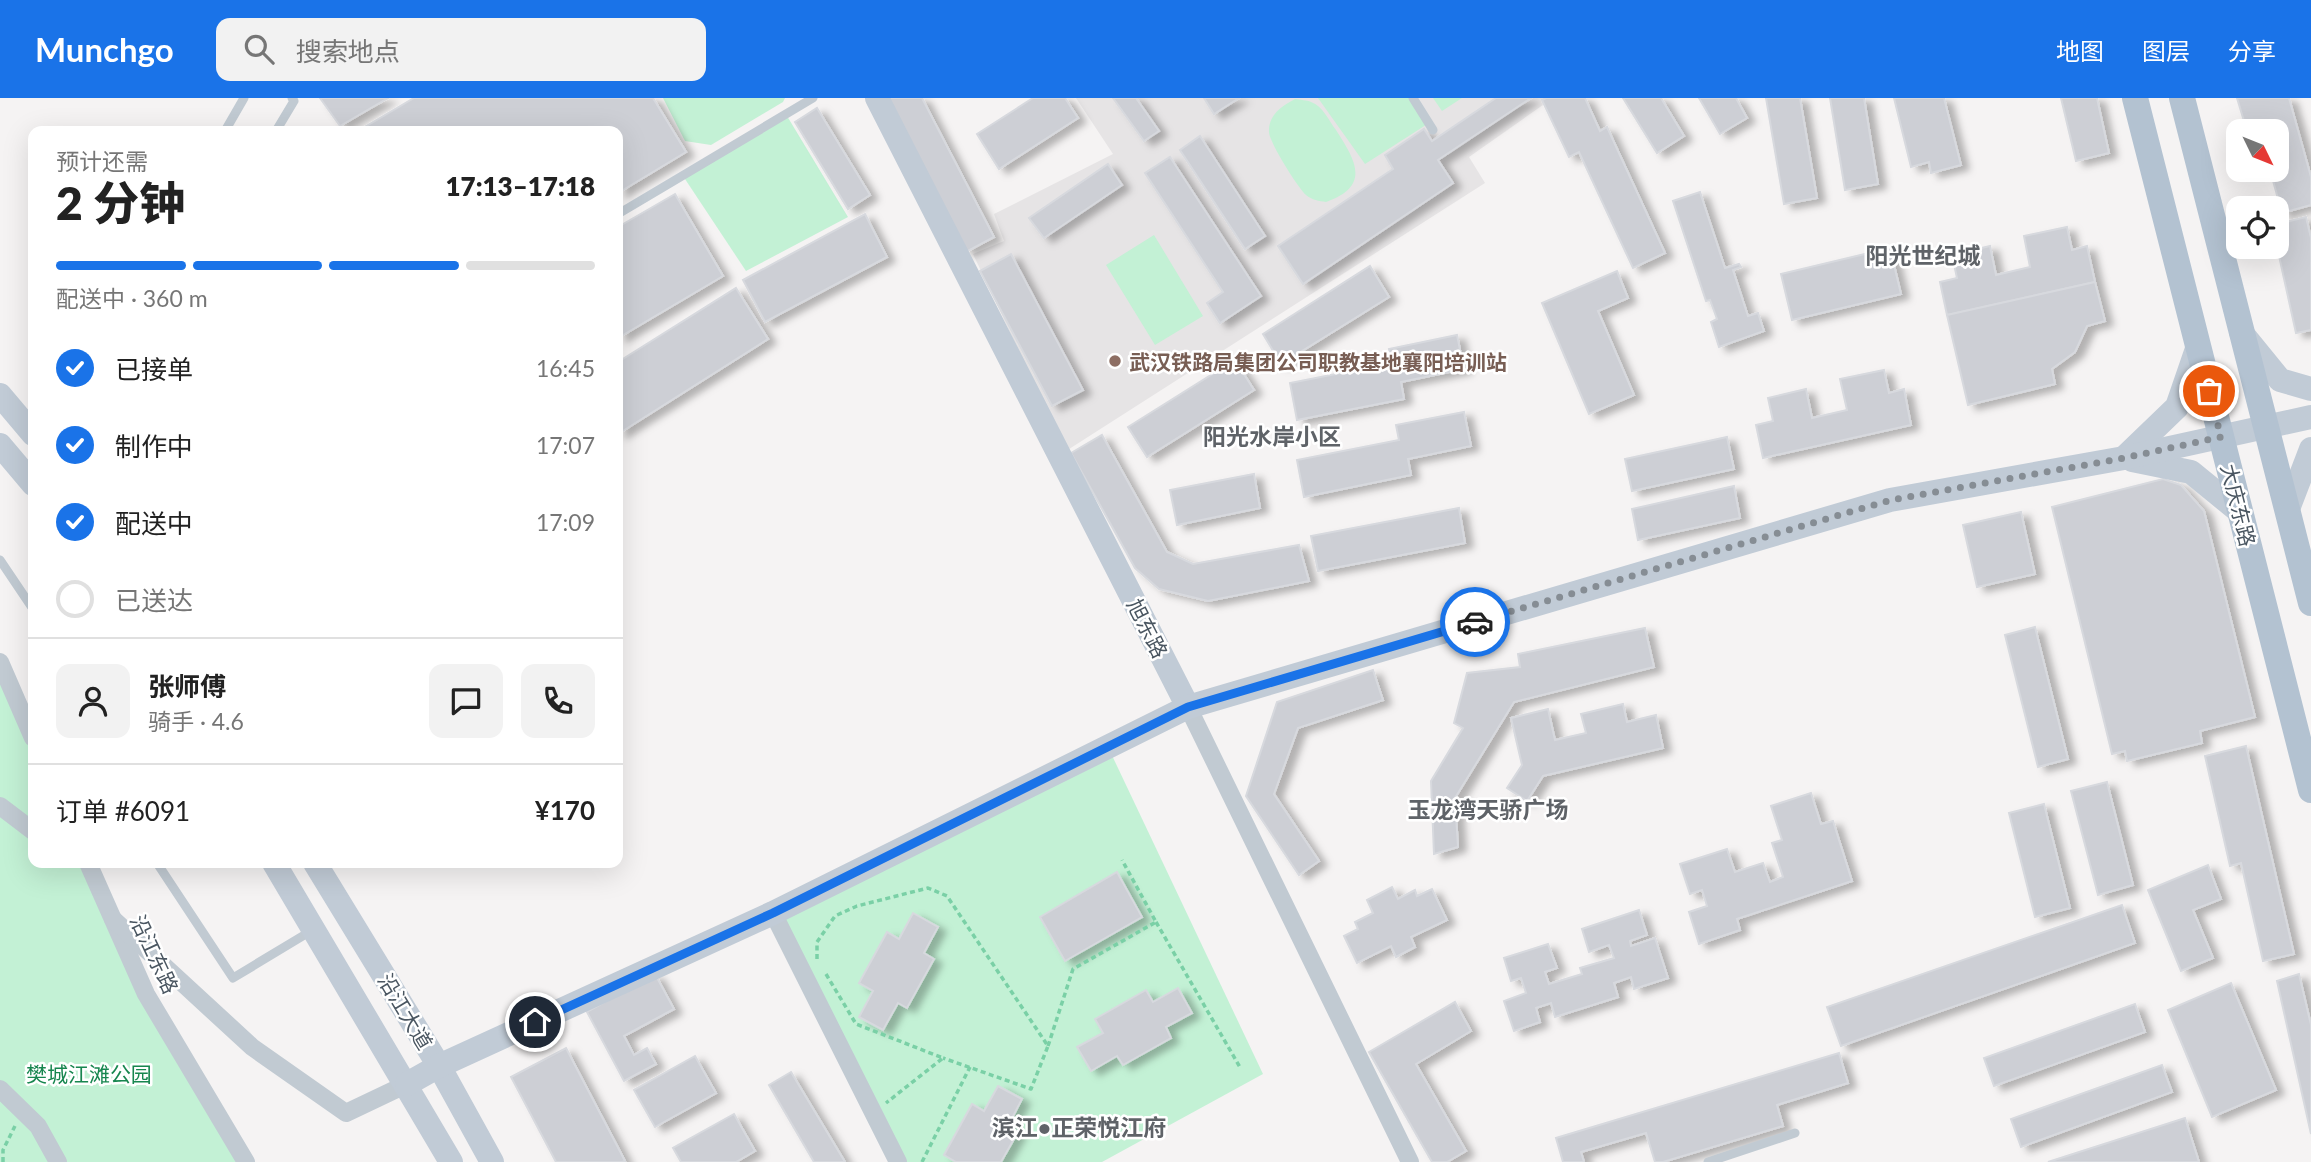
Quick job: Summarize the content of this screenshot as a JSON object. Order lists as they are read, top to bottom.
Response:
{
  "streets": {
    "main road": ["大庆东路"],
    "street": ["旭东路", "沿江东路", "沿江大道"]
  },
  "districts": [
    "阳光世纪城",
    "阳光水岸小区",
    "玉龙湾天骄广场",
    "滨江•正荣悦江府"
  ],
  "parks": ["樊城江滩公园"],
  "places": ["武汉铁路局集团公司职教基地襄阳培训站"],
  "north": "bottom right",
  "page": {
    "header": "Munchgo",
    "search": "搜索地点",
    "nav": ["地图", "图层", "分享"],
    "heading": ["2 分钟", "预计还需", "17:13–17:18"],
    "panel": [
      "张师傅",
      "骑手 · 4.6",
      "订单 #6091",
      "¥170"
    ],
    "bar": "配送中 · 360 m",
    "list": [
      ["已接单", "16:45"],
      ["制作中", "17:07"],
      ["配送中", "17:09"],
      "已送达"
    ]
  }
}
